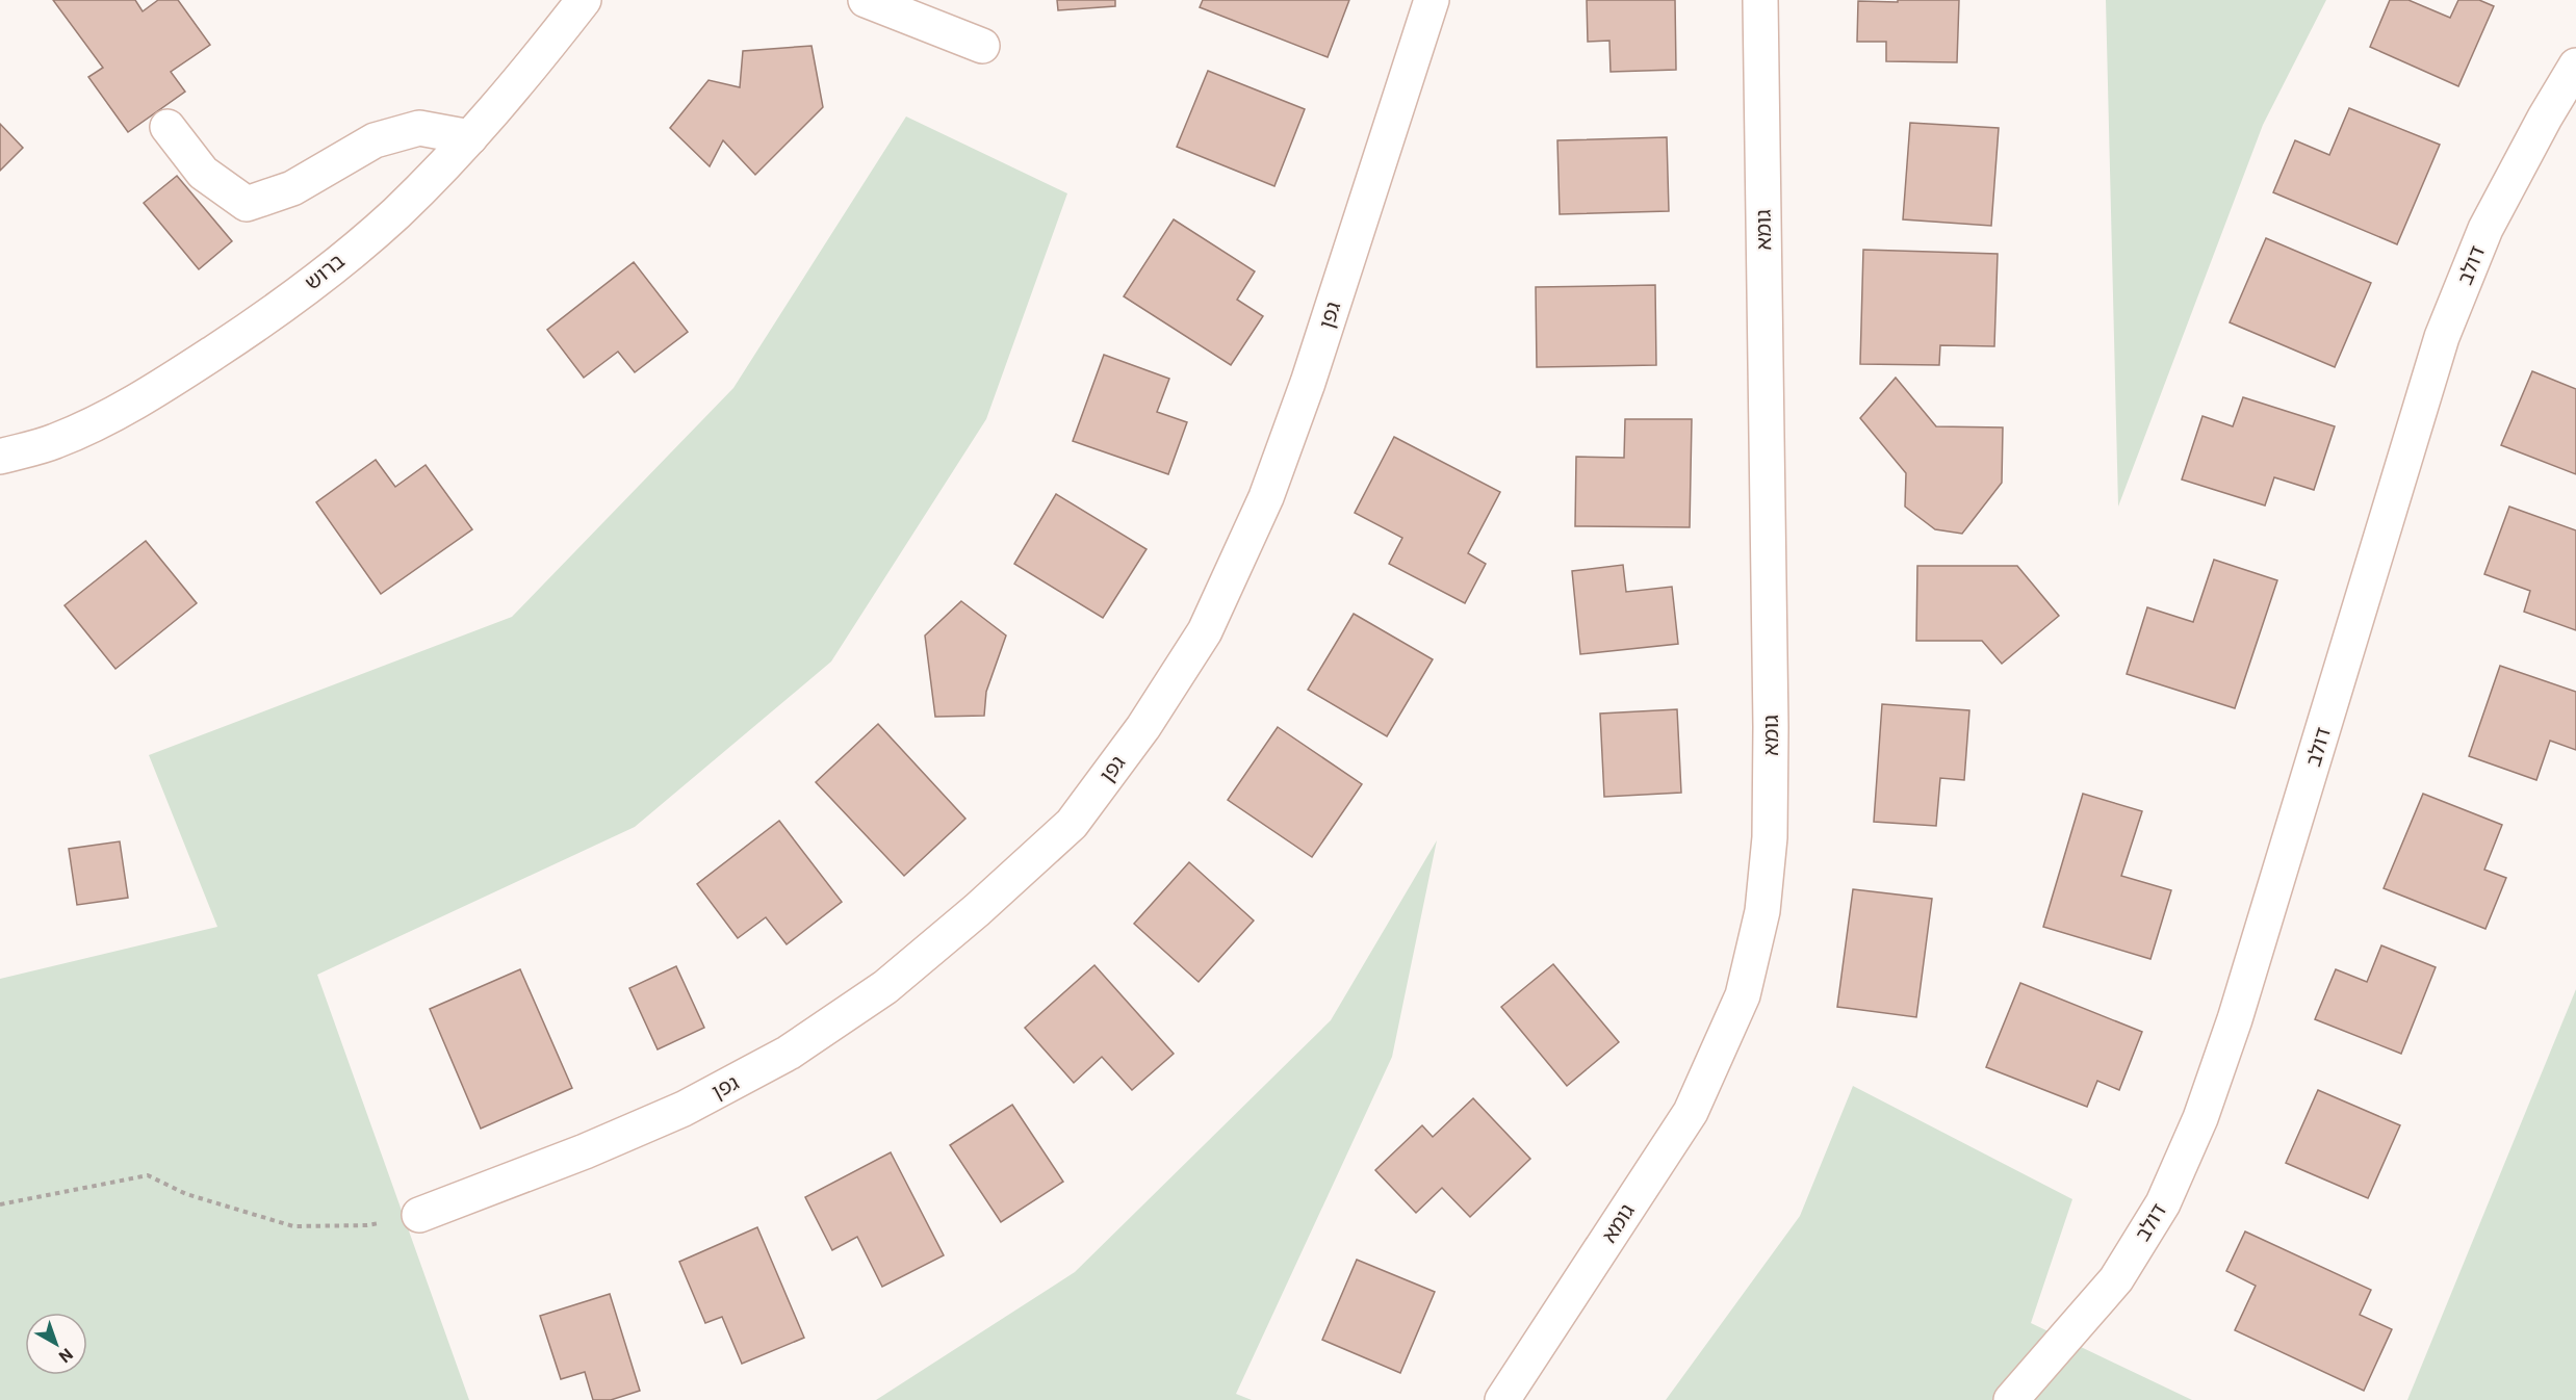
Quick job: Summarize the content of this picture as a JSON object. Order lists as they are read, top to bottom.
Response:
{
  "streets": {
    "street": [
      "גומא",
      "דולב",
      "ברוש",
      "גפן"
    ]
  },
  "north": "bottom right"
}
